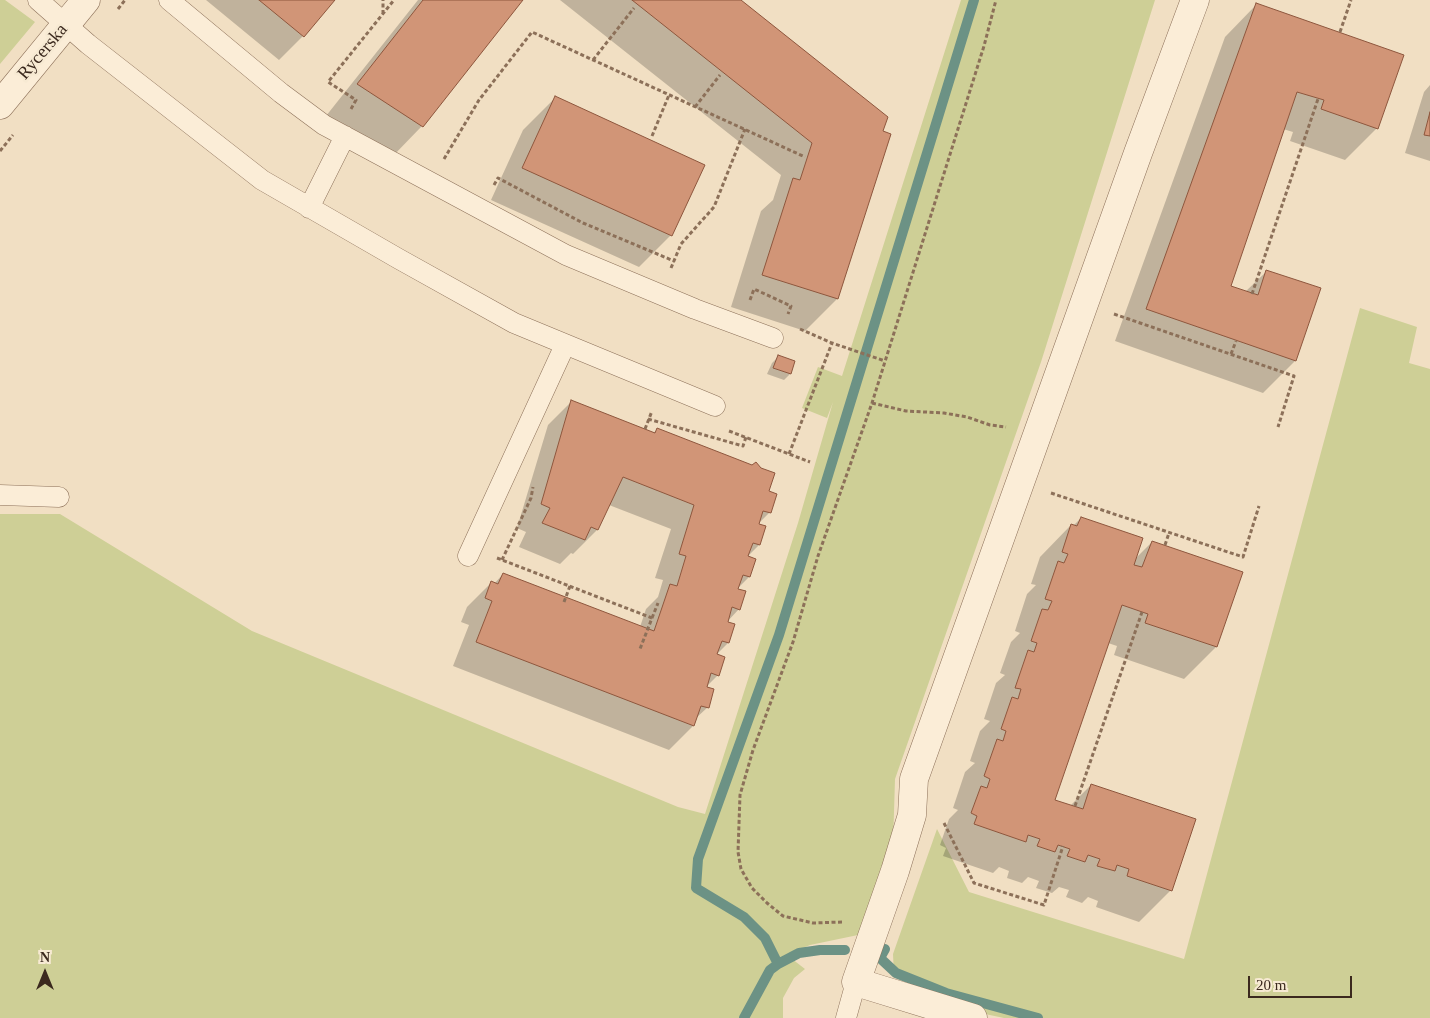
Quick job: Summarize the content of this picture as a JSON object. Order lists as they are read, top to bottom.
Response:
{
  "streets": {
    "street": ["Rycerska"]
  },
  "scale_bar": "20 m",
  "north": "top"
}
